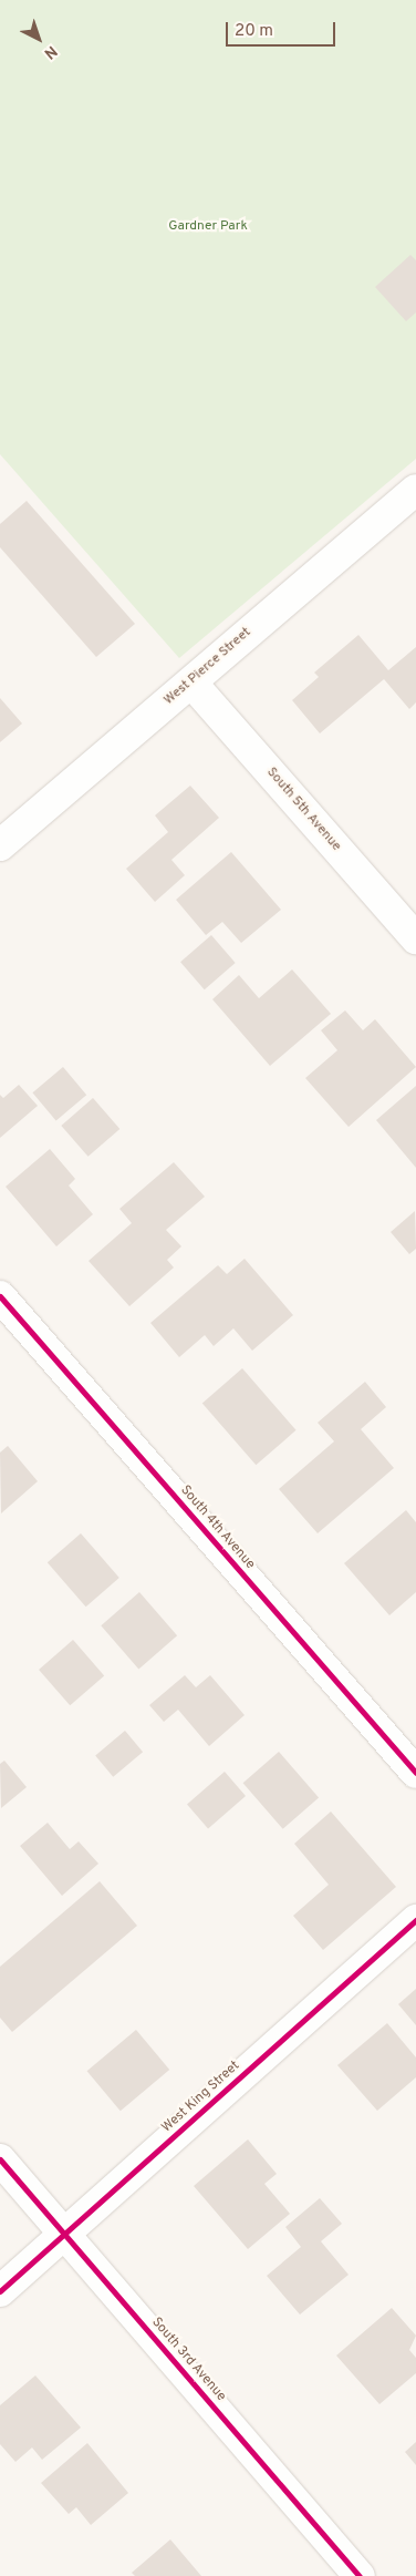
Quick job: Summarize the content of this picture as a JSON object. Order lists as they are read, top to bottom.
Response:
{
  "streets": {
    "street": [
      "West Pierce Street",
      "South 5th Avenue",
      "South 4th Avenue",
      "West King Street",
      "South 3rd Avenue"
    ]
  },
  "crossings": [
    ["West Pierce Street", "South 5th Avenue"],
    ["West King Street", "South 3rd Avenue"]
  ],
  "parks": ["Gardner Park"],
  "scale_bar": "20 m",
  "north": "bottom right"
}
